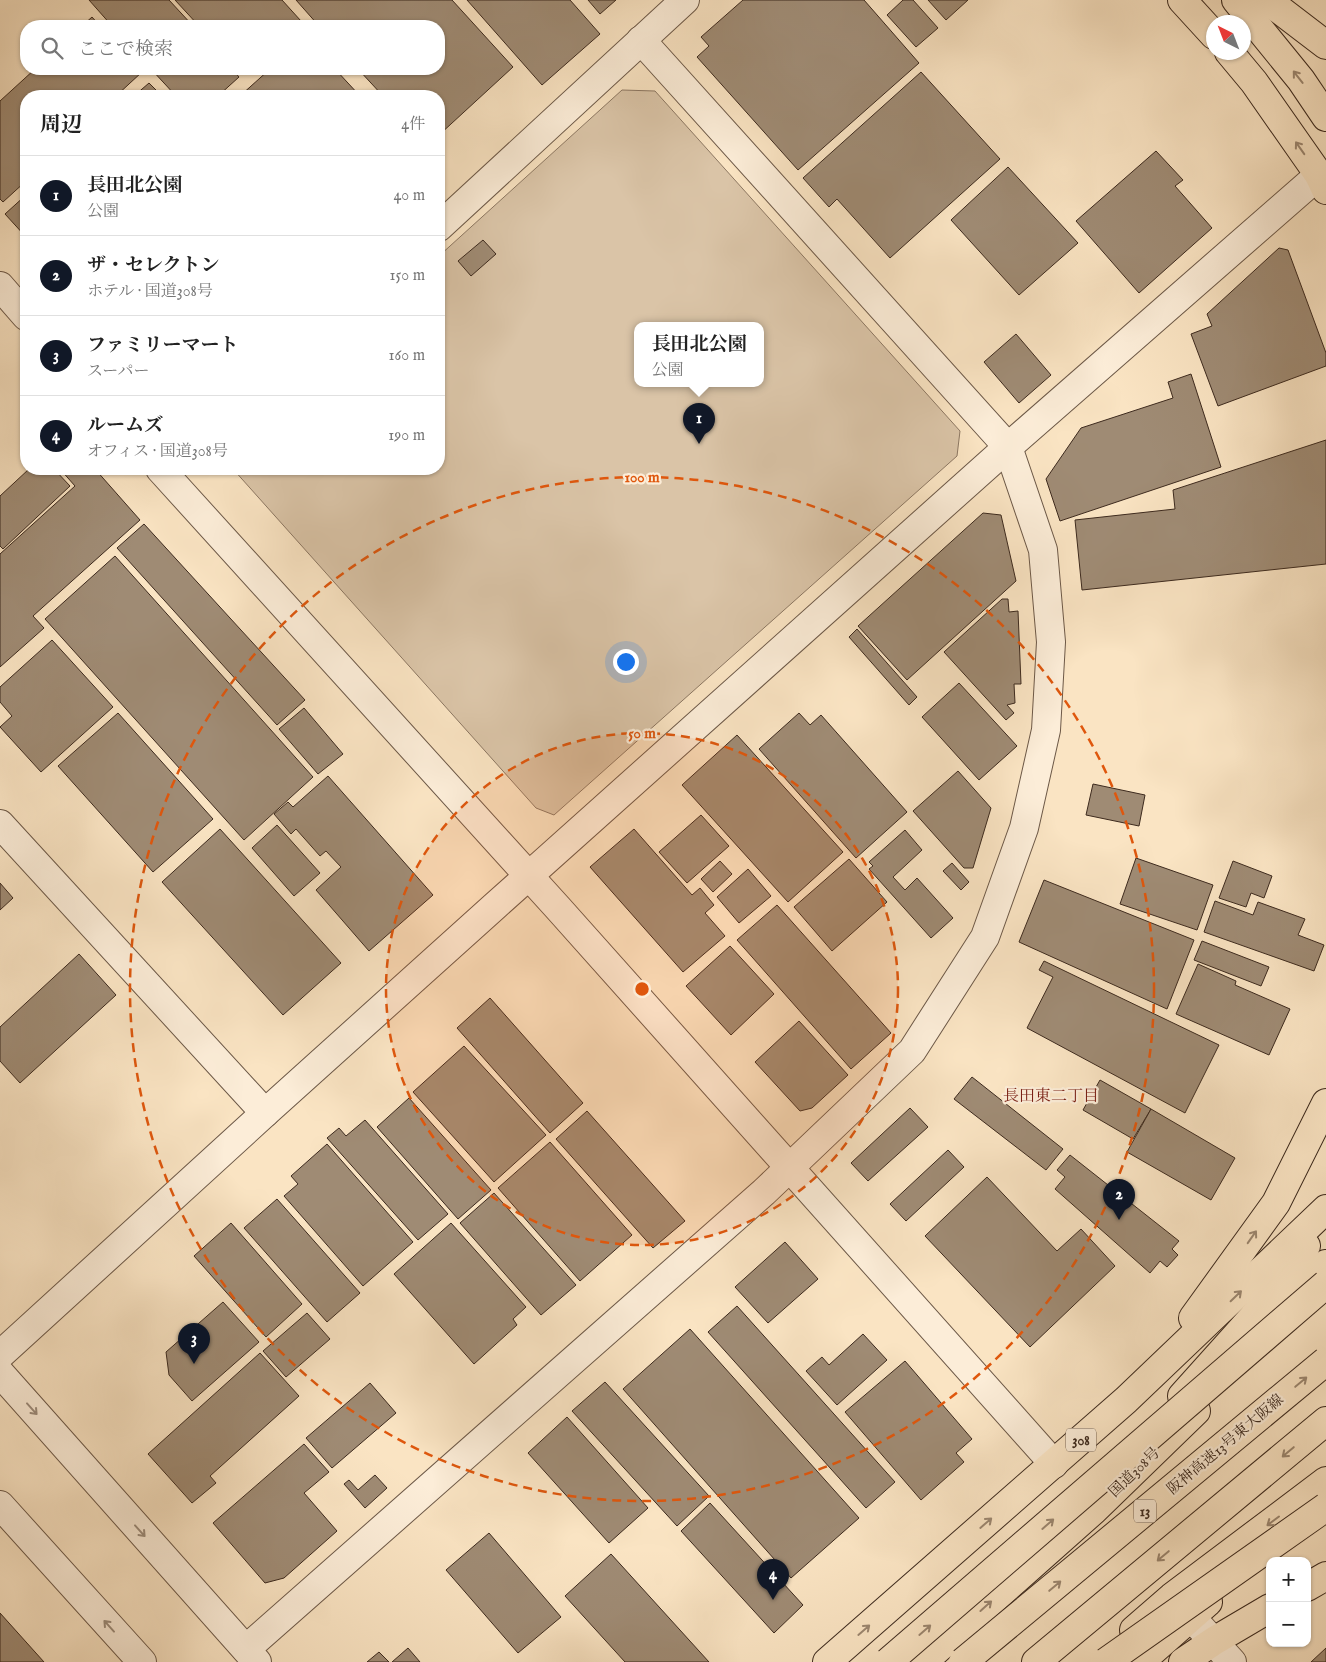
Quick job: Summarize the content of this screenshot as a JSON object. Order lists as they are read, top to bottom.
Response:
{
  "streets": {
    "main road": [
      "308",
      "阪神高速13号東大阪線",
      "国道308号",
      "13"
    ]
  },
  "districts": ["長田東二丁目"],
  "north": "top left",
  "page": {
    "search": "ここで検索",
    "heading": ["周辺", "4件"],
    "list": [
      {
        "mark": "1",
        "name": "長田北公園",
        "note": "公園",
        "value": "40 m"
      },
      {
        "mark": "2",
        "name": "ザ・セレクトン",
        "note": "ホテル · 国道308号",
        "value": "150 m"
      },
      {
        "mark": "3",
        "name": "ファミリーマート",
        "note": "スーパー",
        "value": "160 m"
      },
      {
        "mark": "4",
        "name": "ルームズ",
        "note": "オフィス · 国道308号",
        "value": "190 m"
      }
    ],
    "popup": ["長田北公園", "公園"],
    "pins": [
      "1",
      "2",
      "3",
      "4"
    ],
    "map_buttons": ["+", "−"]
  },
  "rings": ["100 m", "50 m"]
}
